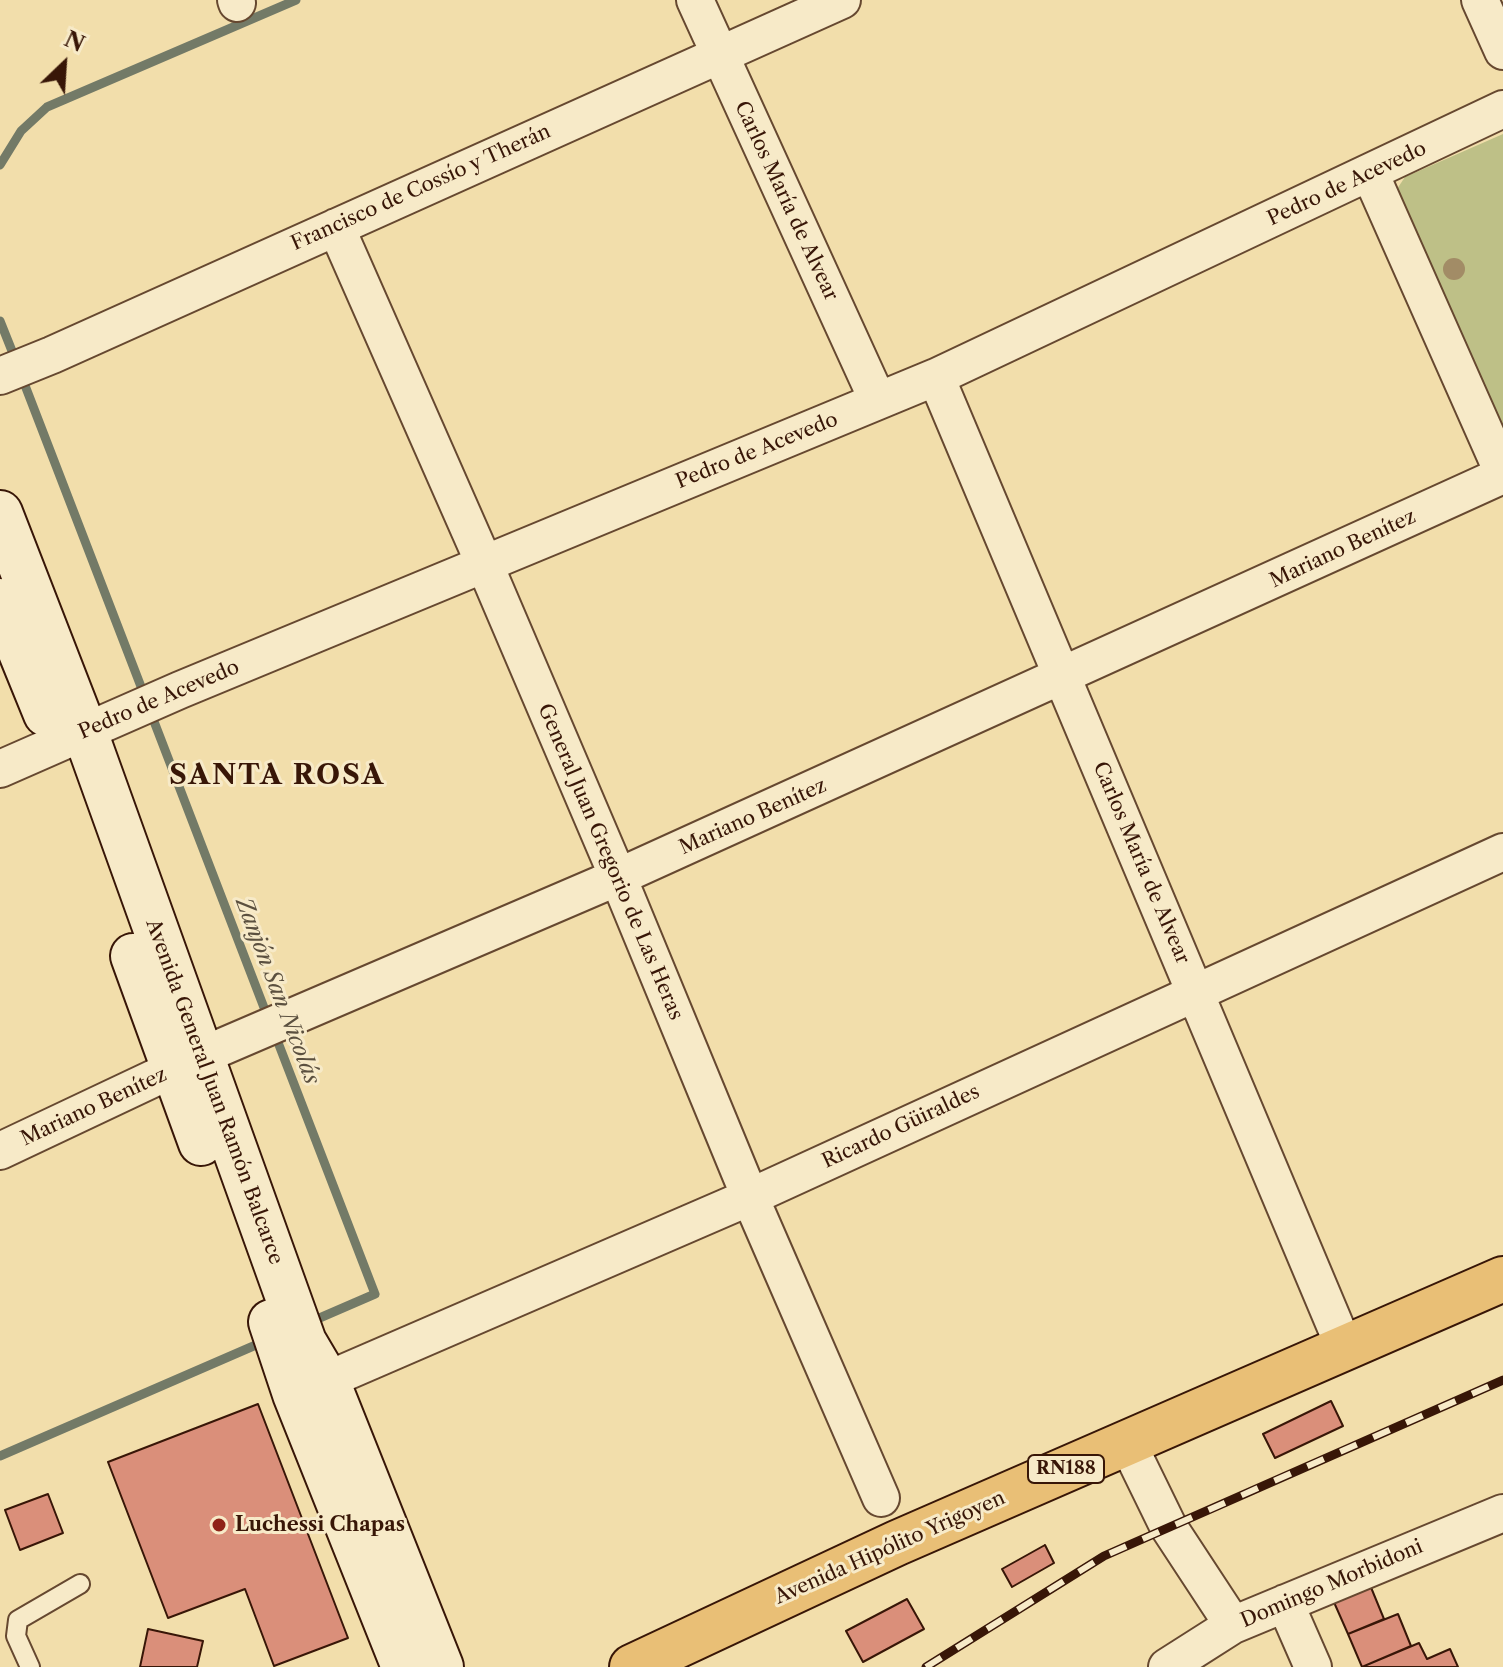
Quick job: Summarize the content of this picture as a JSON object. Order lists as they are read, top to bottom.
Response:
{
  "streets": {
    "main road": ["Avenida General Juan Ramón Balcarce", "RN188", "Avenida Hipólito Yrigoyen"],
    "street": [
      "Pedro de Acevedo",
      "Francisco de Cossío y Therán",
      "Carlos María de Alvear",
      "Mariano Benítez",
      "General Juan Gregorio de Las Heras",
      "Ricardo Güiraldes",
      "Domingo Morbidoni"
    ]
  },
  "crossings": [
    ["Pedro de Acevedo", "Carlos María de Alvear"],
    ["Pedro de Acevedo", "General Juan Gregorio de Las Heras"],
    ["Pedro de Acevedo", "Avenida General Juan Ramón Balcarce"],
    ["Francisco de Cossío y Therán", "Carlos María de Alvear"],
    ["Francisco de Cossío y Therán", "General Juan Gregorio de Las Heras"],
    ["Carlos María de Alvear", "Mariano Benítez"],
    ["Carlos María de Alvear", "Ricardo Güiraldes"],
    ["Carlos María de Alvear", "Avenida Hipólito Yrigoyen"],
    ["Mariano Benítez", "General Juan Gregorio de Las Heras"],
    ["Mariano Benítez", "Avenida General Juan Ramón Balcarce"],
    ["General Juan Gregorio de Las Heras", "Ricardo Güiraldes"],
    ["Avenida General Juan Ramón Balcarce", "Ricardo Güiraldes"]
  ],
  "districts": ["SANTA ROSA"],
  "water": ["Zanjón San Nicolás"],
  "places": ["Luchessi Chapas"],
  "north": "top right"
}
